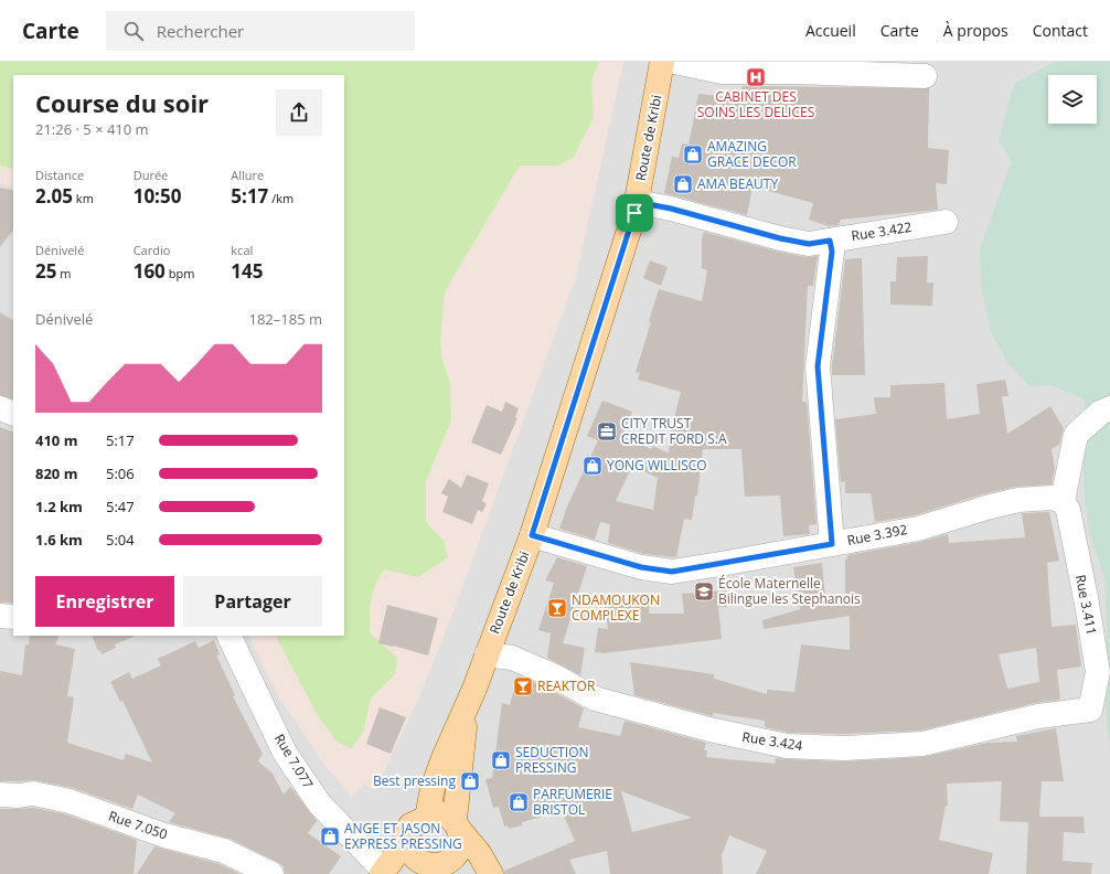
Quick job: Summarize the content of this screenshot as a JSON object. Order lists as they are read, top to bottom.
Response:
{
  "streets": {
    "main road": ["Route de Kribi"],
    "street": [
      "Rue 3.422",
      "Rue 3.392",
      "Rue 3.411",
      "Rue 3.424",
      "Rue 7.077",
      "Rue 7.050"
    ]
  },
  "crossings": [
    ["Route de Kribi", "Rue 3.422"],
    ["Route de Kribi", "Rue 3.392"],
    ["Route de Kribi", "Rue 3.424"],
    ["Rue 3.392", "Rue 3.411"],
    ["Rue 3.411", "Rue 3.424"]
  ],
  "places": {
    "hospital": ["CABINET DES SOINS LES DELICES"],
    "shop": [
      "AMAZING GRACE DECOR",
      "AMA BEAUTY",
      "YONG WILLISCO",
      "SEDUCTION PRESSING",
      "Best pressing",
      "PARFUMERIE BRISTOL",
      "ANGE ET JASON EXPRESS PRESSING"
    ],
    "office": ["CITY TRUST CREDIT FORD S.A"],
    "school or university": ["École Maternelle Bilingue les Stephanois"],
    "bar": ["NDAMOUKON COMPLEXE", "REAKTOR"]
  },
  "page": {
    "header": "Carte",
    "search": "Rechercher",
    "nav": [
      "Accueil",
      "Carte",
      "À propos",
      "Contact"
    ],
    "heading": ["Course du soir", "21:26 · 5 × 410 m"],
    "stats": [
      ["Distance", "2.05 km"],
      ["Durée", "10:50"],
      ["Allure", "5:17 /km"],
      ["Dénivelé", "25 m"],
      ["Cardio", "160 bpm"],
      ["kcal", "145"]
    ],
    "chart": ["Dénivelé", "182–185 m"],
    "list": [
      {
        "name": "410 m",
        "note": "5:17"
      },
      {
        "name": "820 m",
        "note": "5:06"
      },
      {
        "name": "1.2 km",
        "note": "5:47"
      },
      {
        "name": "1.6 km",
        "note": "5:04"
      }
    ],
    "buttons": ["Enregistrer", "Partager"]
  }
}
